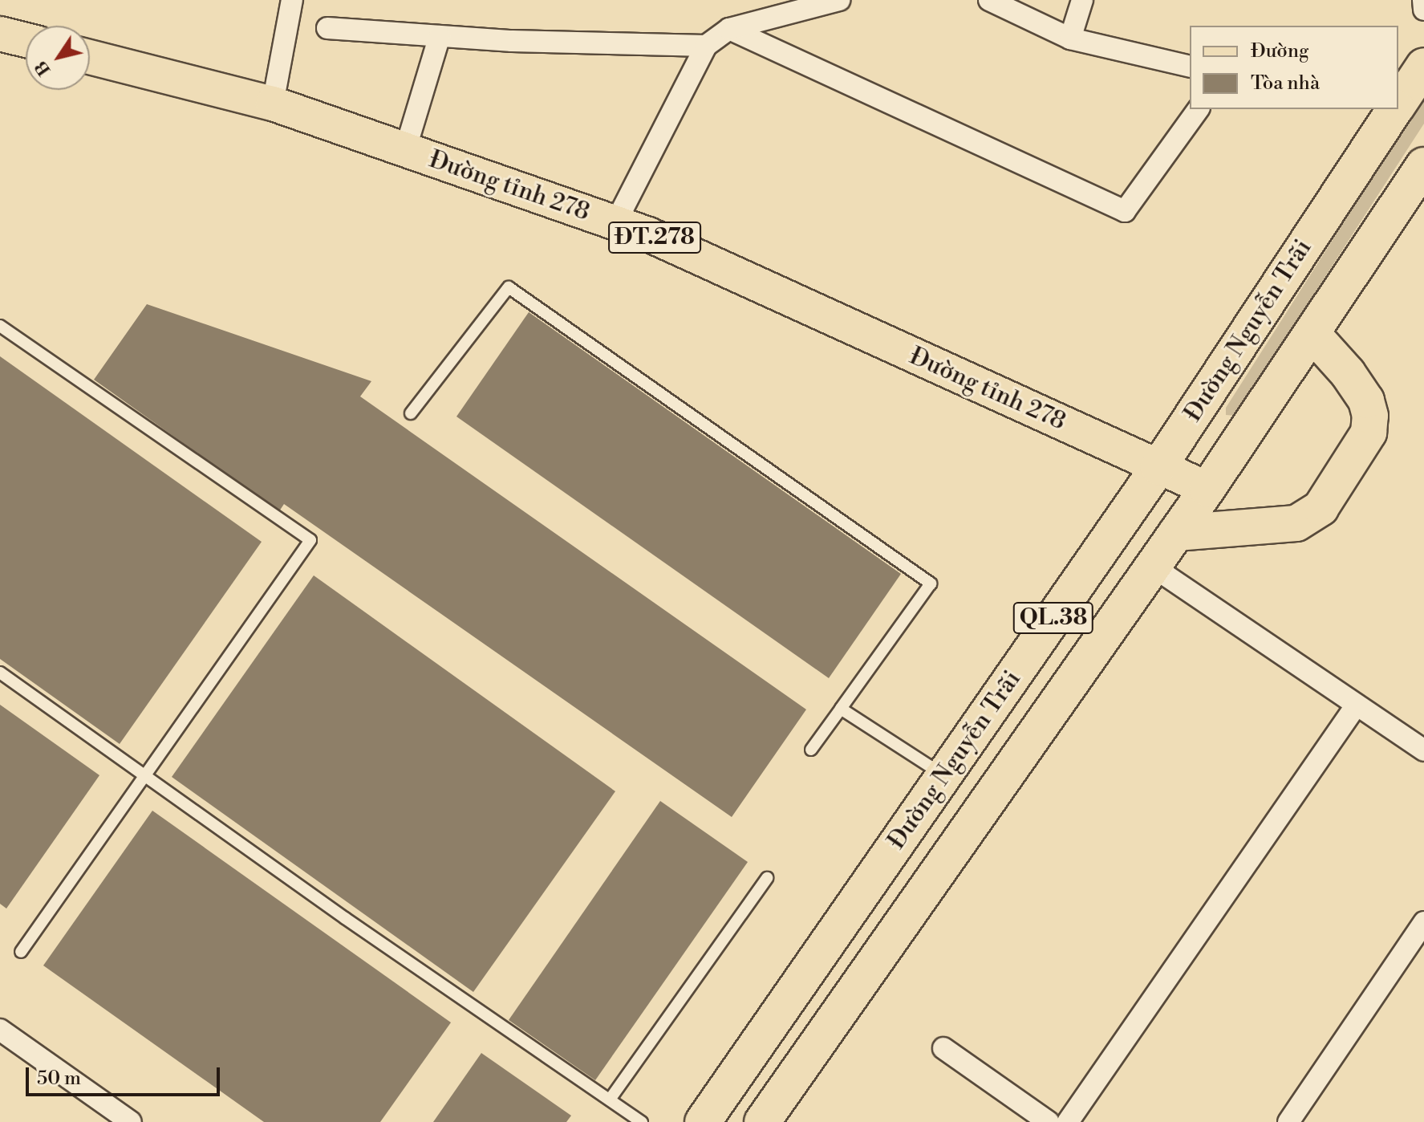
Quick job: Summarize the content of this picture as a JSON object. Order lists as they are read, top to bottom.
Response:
{
  "streets": {
    "highway": ["Đường Nguyễn Trãi", "QL.38"],
    "main road": ["Đường tỉnh 278", "ĐT.278"]
  },
  "crossings": [
    ["Đường tỉnh 278", "Đường Nguyễn Trãi"]
  ],
  "legend": ["Đường", "Tòa nhà"],
  "scale_bar": "50 m",
  "north": "bottom left"
}
